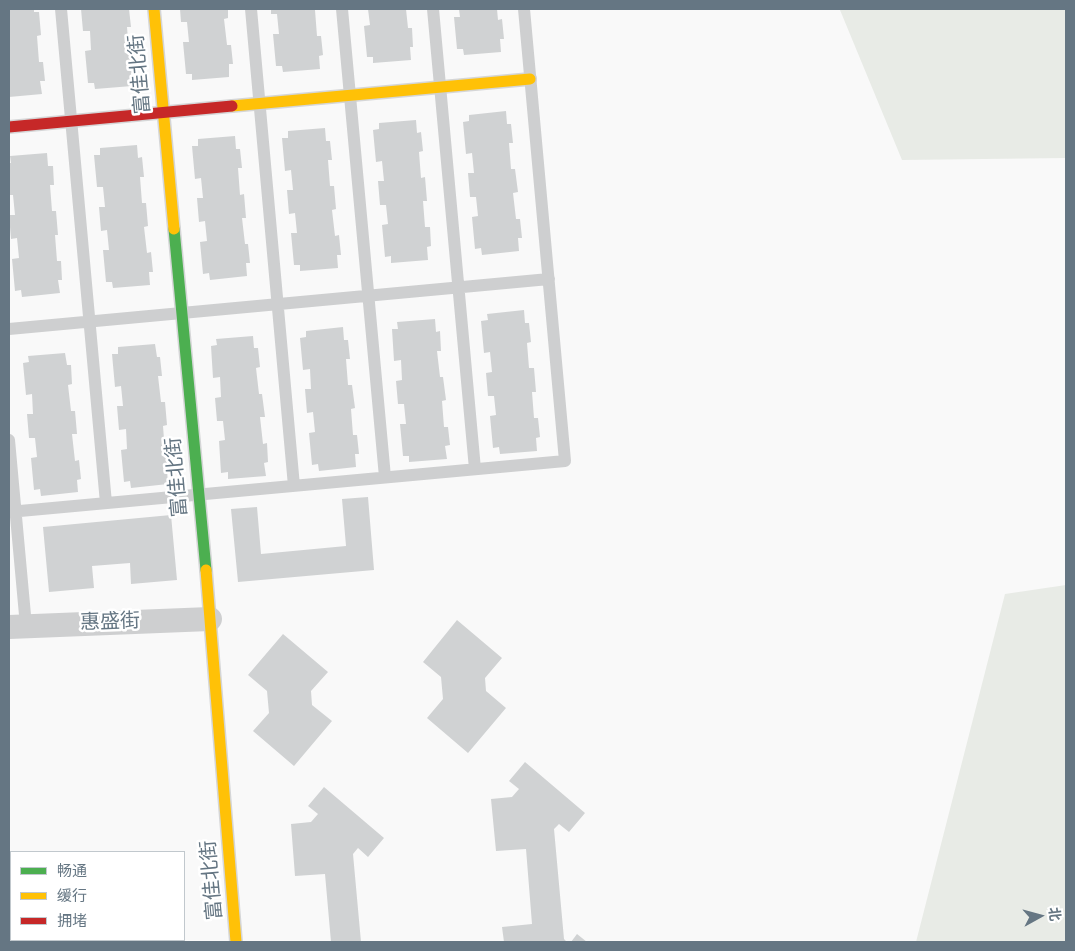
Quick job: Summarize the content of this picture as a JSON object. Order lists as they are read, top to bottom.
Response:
{
  "streets": {
    "street": ["富佳北街", "惠盛街"]
  },
  "crossings": [
    ["富佳北街", "惠盛街"]
  ],
  "legend": ["畅通", "缓行", "拥堵"],
  "north": "right"
}
